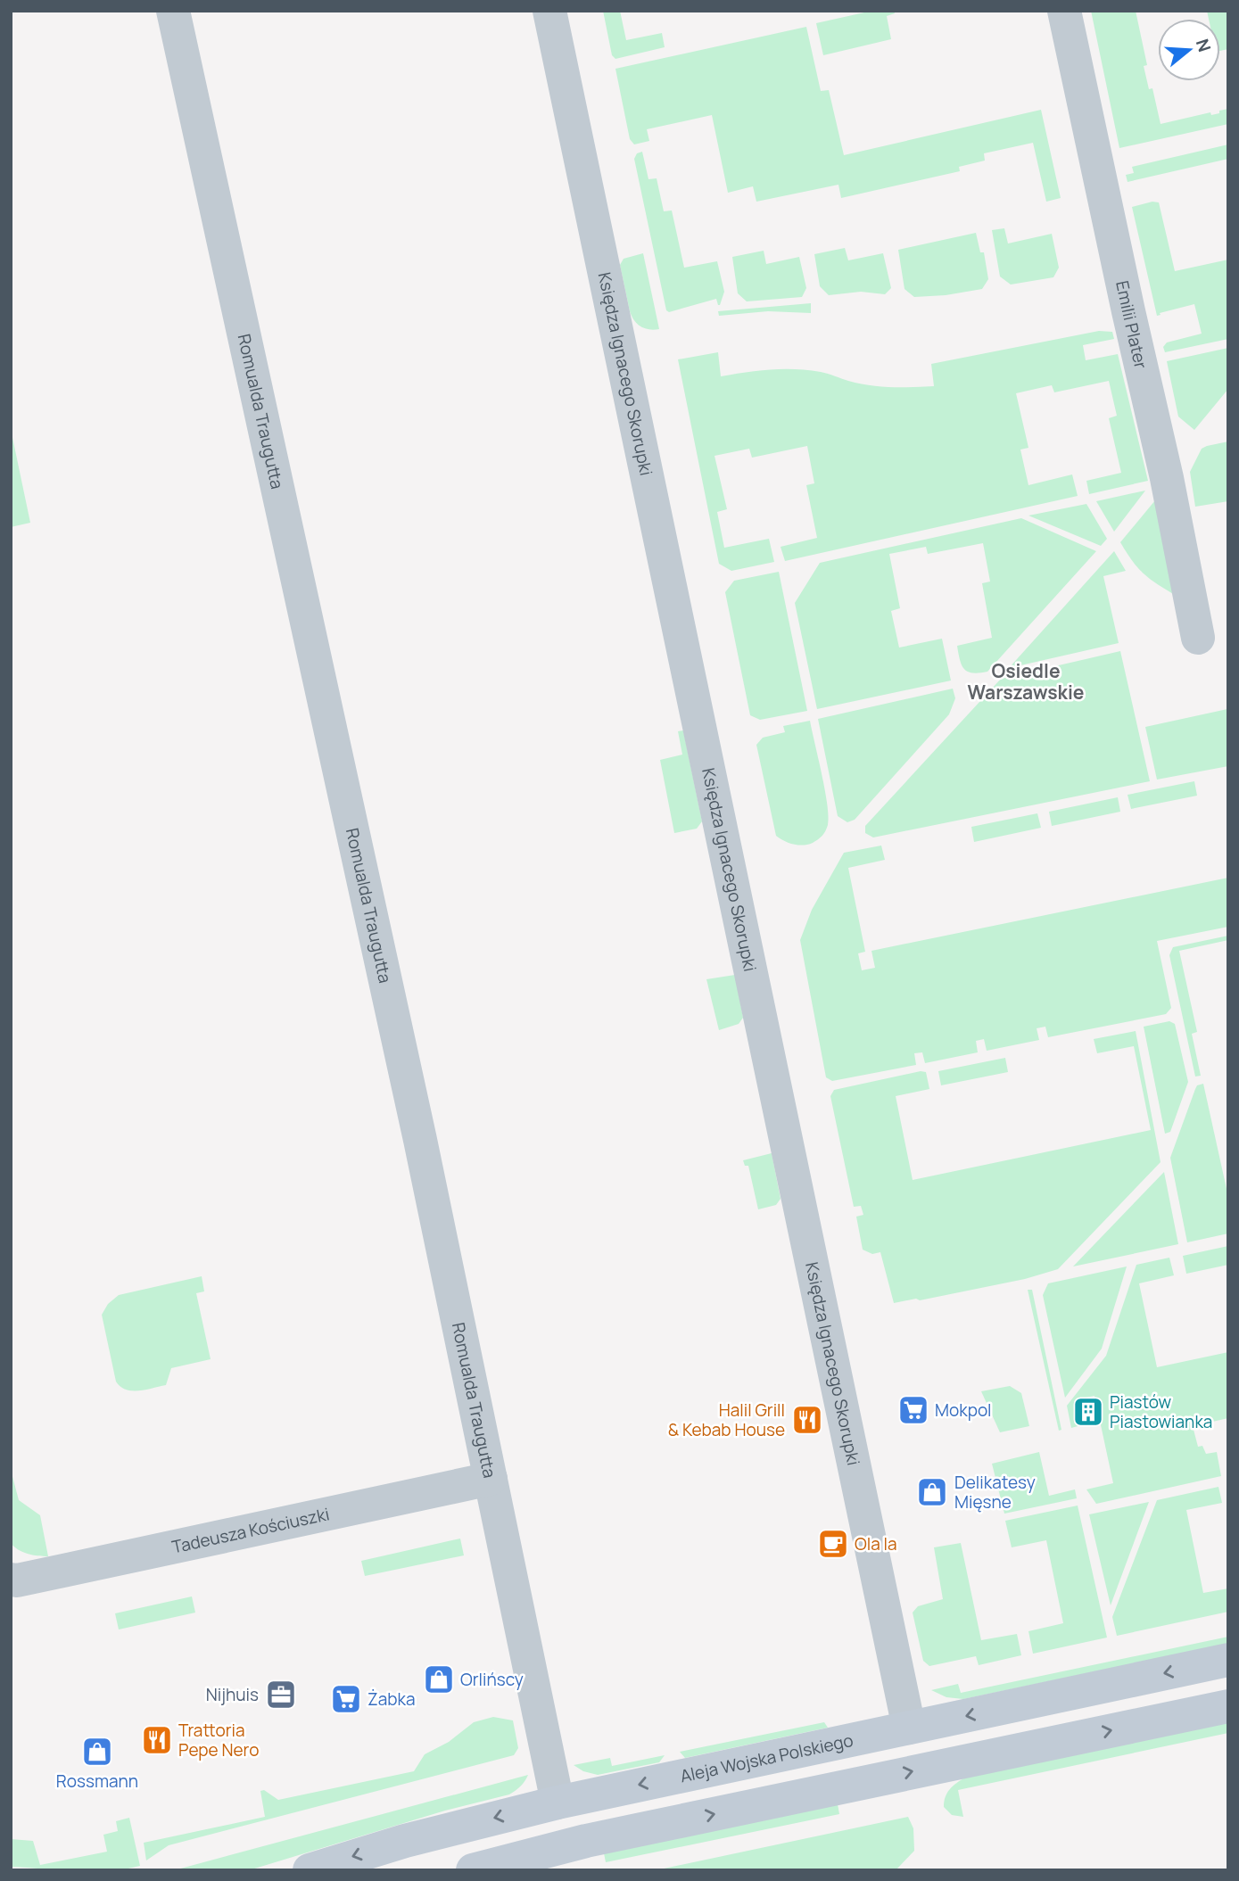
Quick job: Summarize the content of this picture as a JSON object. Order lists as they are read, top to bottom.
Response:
{
  "streets": {
    "street": [
      "Emilii Plater",
      "Księdza Ignacego Skorupki",
      "Romualda Traugutta",
      "Tadeusza Kościuszki",
      "Aleja Wojska Polskiego"
    ]
  },
  "crossings": [
    ["Księdza Ignacego Skorupki", "Aleja Wojska Polskiego"],
    ["Romualda Traugutta", "Tadeusza Kościuszki"],
    ["Romualda Traugutta", "Aleja Wojska Polskiego"]
  ],
  "districts": ["Osiedle Warszawskie"],
  "places": {
    "supermarket": ["Mokpol", "Żabka"],
    "building": ["Piastów Piastowianka"],
    "restaurant": ["Halil Grill & Kebab House", "Trattoria Pepe Nero"],
    "shop": ["Delikatesy Mięsne", "Orlińscy", "Rossmann"],
    "cafe": ["Ola la"],
    "office": ["Nijhuis"]
  },
  "north": "right"
}
